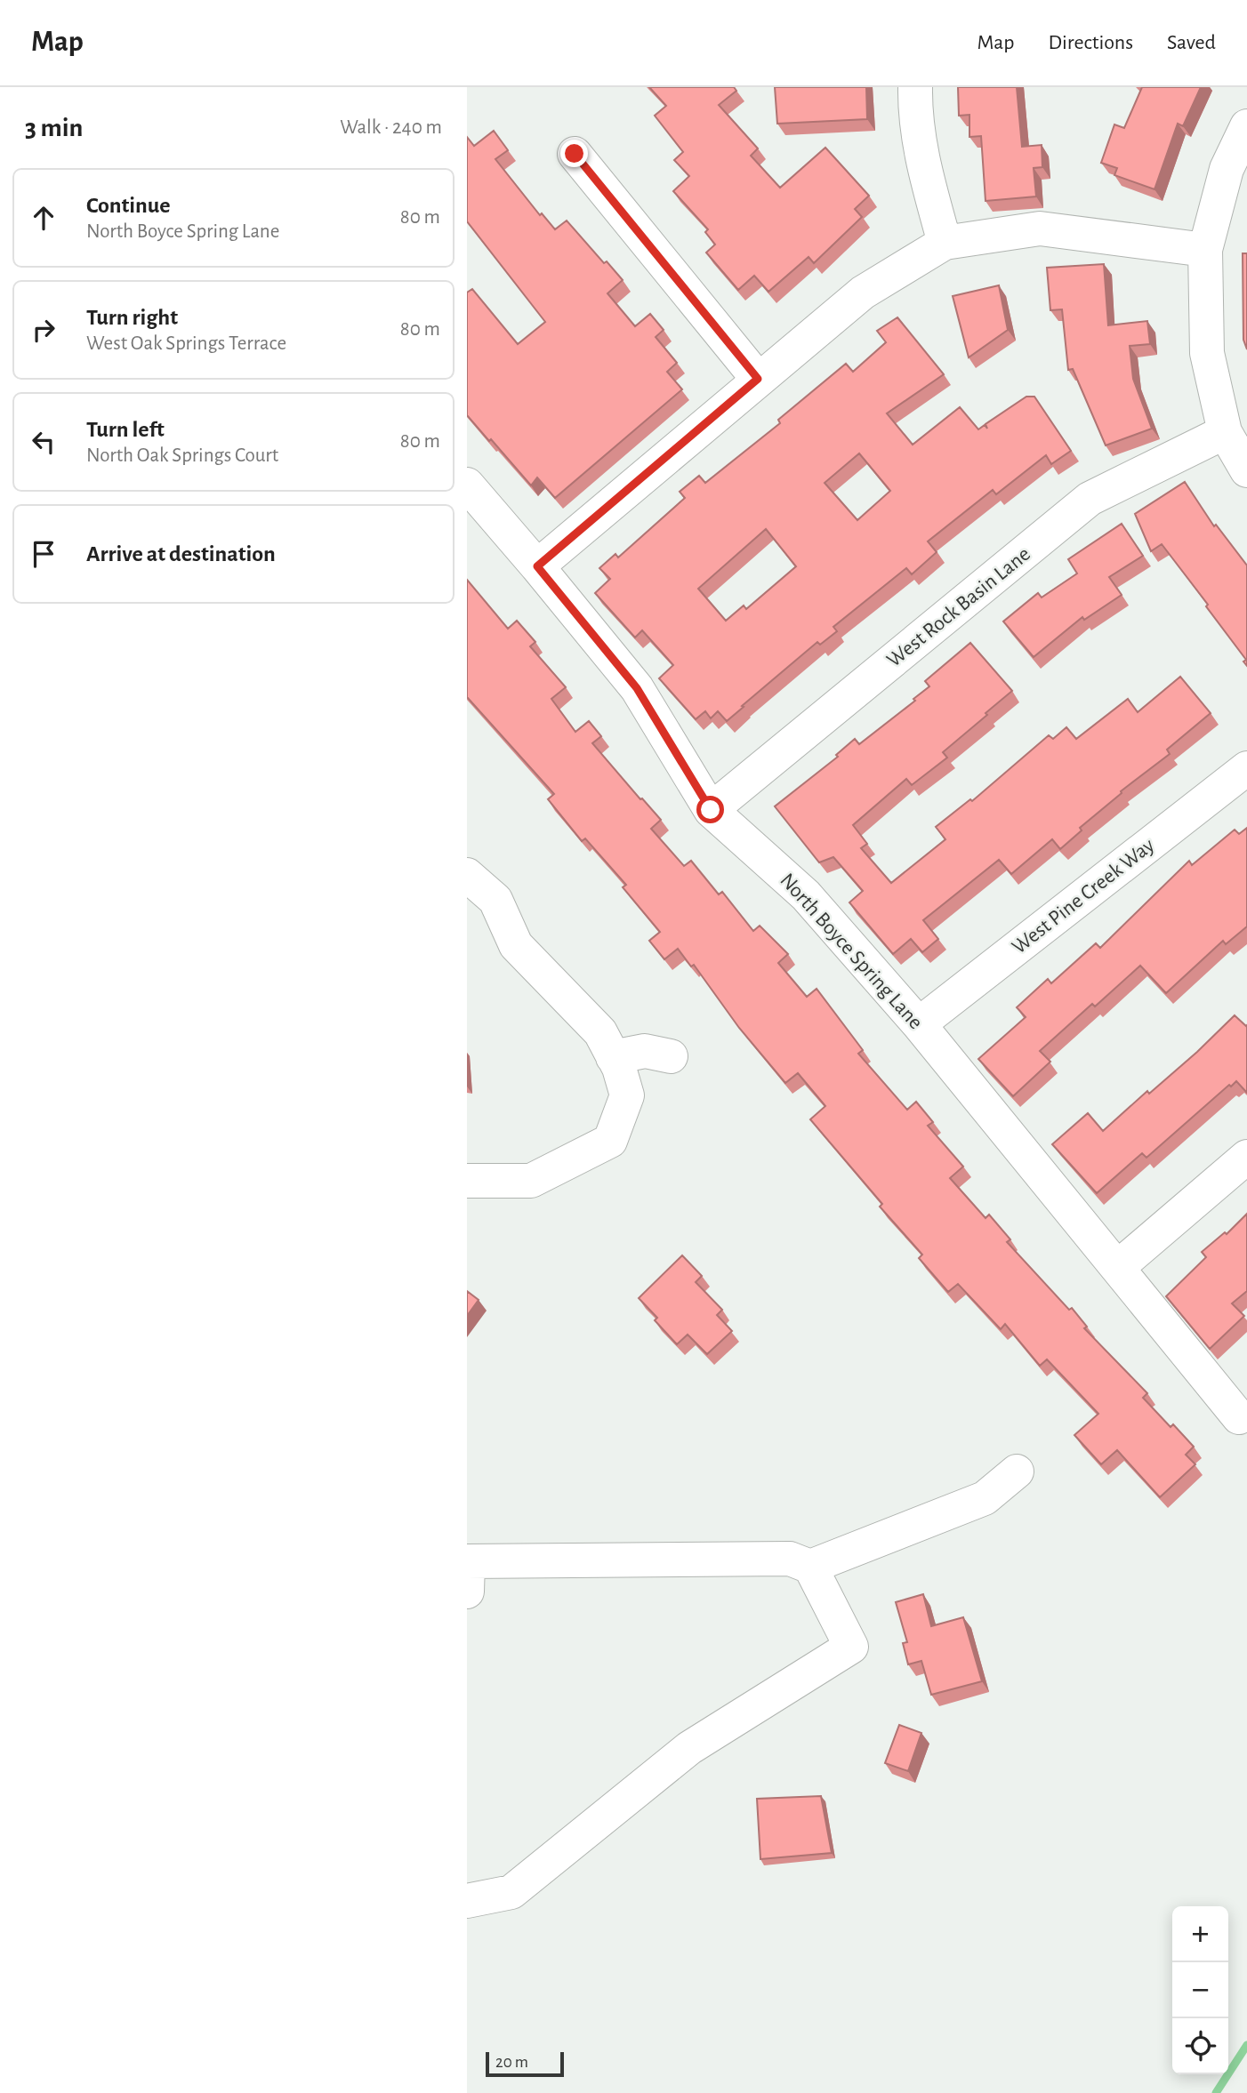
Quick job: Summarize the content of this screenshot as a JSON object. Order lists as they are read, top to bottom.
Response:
{
  "streets": {
    "street": ["West Rock Basin Lane", "West Pine Creek Way", "North Boyce Spring Lane"]
  },
  "crossings": [
    ["West Rock Basin Lane", "North Boyce Spring Lane"],
    ["West Pine Creek Way", "North Boyce Spring Lane"]
  ],
  "scale_bar": "20 m",
  "page": {
    "header": "Map",
    "nav": ["Map", "Directions", "Saved"],
    "heading": ["3 min", "Walk · 240 m"],
    "list": [
      ["Continue", "North Boyce Spring Lane", "80 m"],
      ["Turn right", "West Oak Springs Terrace", "80 m"],
      ["Turn left", "North Oak Springs Court", "80 m"],
      "Arrive at destination"
    ],
    "map_buttons": ["+", "−"],
    "scale": "20 m"
  }
}
